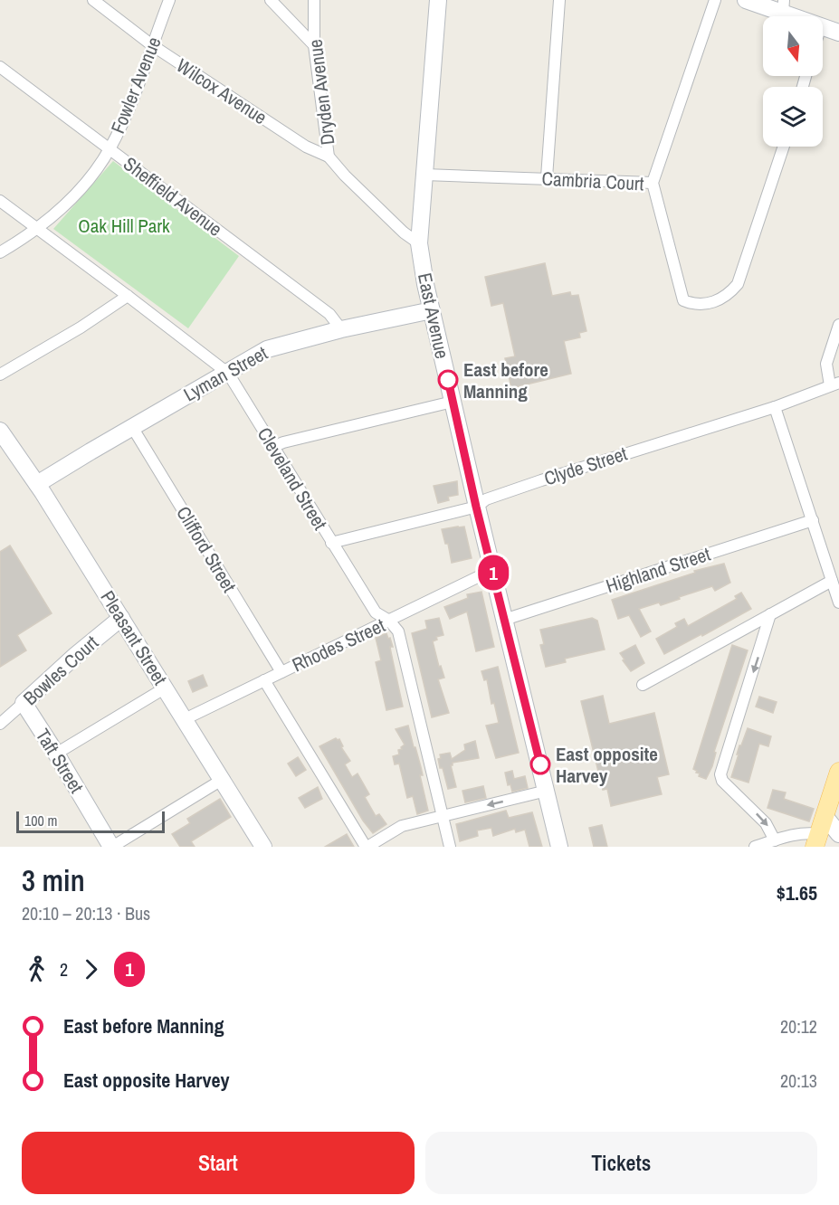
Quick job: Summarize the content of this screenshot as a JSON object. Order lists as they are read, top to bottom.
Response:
{
  "streets": {
    "street": [
      "Fowler Avenue",
      "Wilcox Avenue",
      "Dryden Avenue",
      "Cambria Court",
      "Sheffield Avenue",
      "East Avenue",
      "Lyman Street",
      "Clyde Street",
      "Cleveland Street",
      "Clifford Street",
      "Highland Street",
      "Pleasant Street",
      "Rhodes Street",
      "Bowles Court",
      "Taft Street"
    ]
  },
  "crossings": [
    ["Fowler Avenue", "Wilcox Avenue"],
    ["Fowler Avenue", "Sheffield Avenue"],
    ["Fowler Avenue", "Cleveland Street"],
    ["Wilcox Avenue", "Dryden Avenue"],
    ["Dryden Avenue", "East Avenue"],
    ["Cambria Court", "East Avenue"],
    ["Sheffield Avenue", "Lyman Street"],
    ["East Avenue", "Lyman Street"],
    ["East Avenue", "Clyde Street"],
    ["East Avenue", "Highland Street"],
    ["East Avenue", "Rhodes Street"],
    ["Lyman Street", "Cleveland Street"],
    ["Lyman Street", "Clifford Street"],
    ["Lyman Street", "Pleasant Street"],
    ["Clyde Street", "Cleveland Street"],
    ["Cleveland Street", "Rhodes Street"],
    ["Clifford Street", "Rhodes Street"],
    ["Pleasant Street", "Rhodes Street"],
    ["Pleasant Street", "Bowles Court"],
    ["Bowles Court", "Taft Street"]
  ],
  "parks": ["Oak Hill Park"],
  "places": ["East before Manning", "East opposite Harvey"],
  "lines": ["bus line 1"],
  "scale_bar": "100 m",
  "north": "bottom",
  "page": {
    "on_map": "1",
    "scale": "100 m",
    "heading": ["3 min", "20:10 – 20:13 · Bus", "$1.65"],
    "legs": ["2", "1"],
    "list": [
      {
        "name": "East before Manning",
        "value": "20:12"
      },
      {
        "name": "East opposite Harvey",
        "value": "20:13"
      }
    ],
    "buttons": ["Start", "Tickets"]
  }
}
